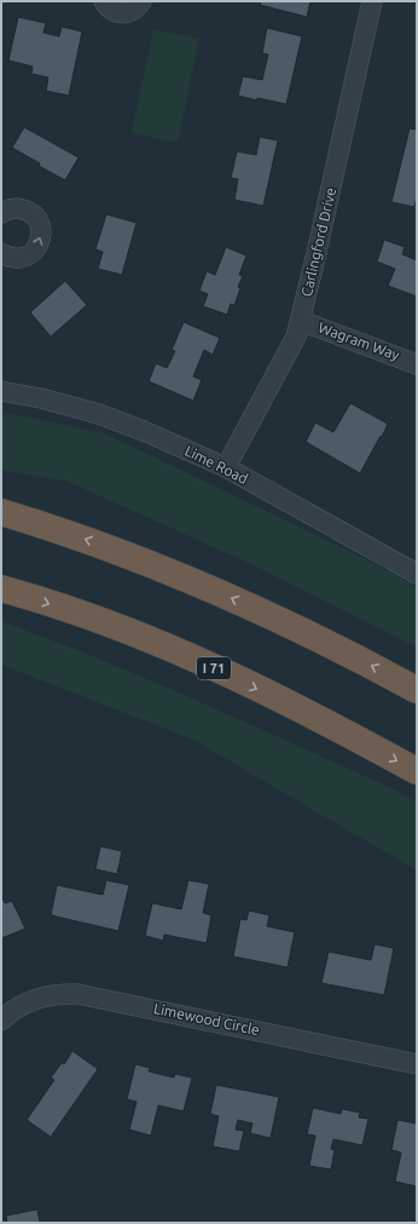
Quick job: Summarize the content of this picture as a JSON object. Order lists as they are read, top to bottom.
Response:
{
  "streets": {
    "highway": ["I 71"],
    "street": [
      "Carlingford Drive",
      "Wagram Way",
      "Lime Road",
      "Limewood Circle"
    ]
  },
  "crossings": [
    ["Carlingford Drive", "Wagram Way"],
    ["Carlingford Drive", "Lime Road"]
  ]
}
